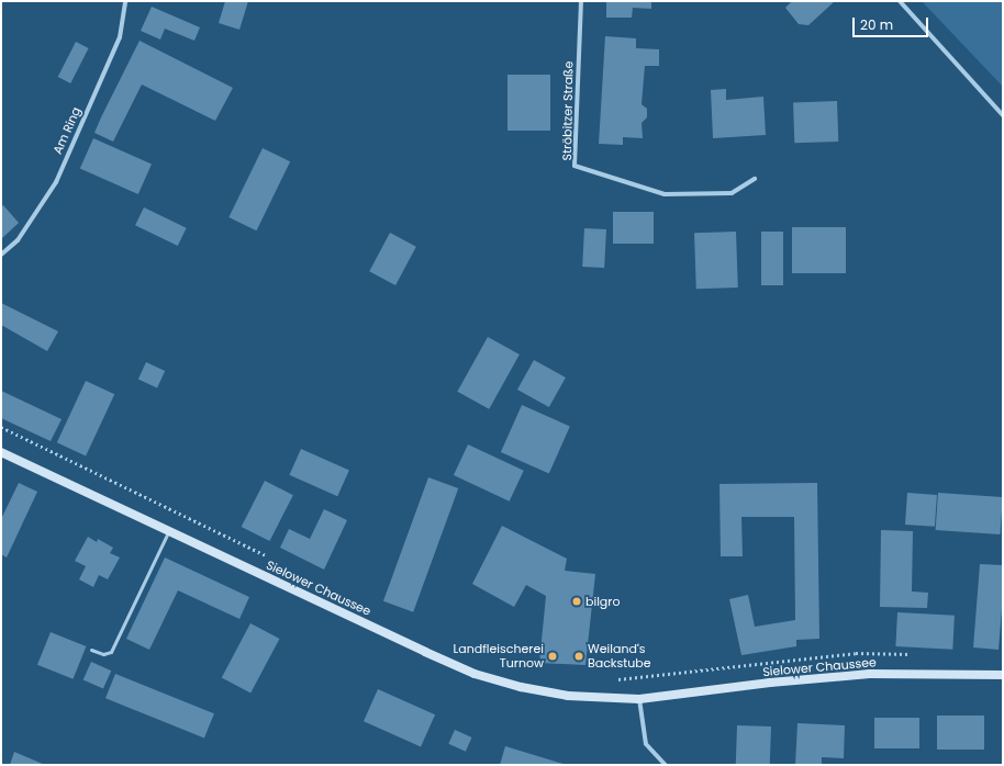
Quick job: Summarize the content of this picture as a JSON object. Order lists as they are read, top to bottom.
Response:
{
  "streets": {
    "main road": ["Sielower Chaussee"],
    "street": ["Ströbitzer Straße", "Am Ring"]
  },
  "places": ["bilgro", "Landfleischerei Turnow", "Weiland's Backstube"],
  "scale_bar": "20 m"
}
